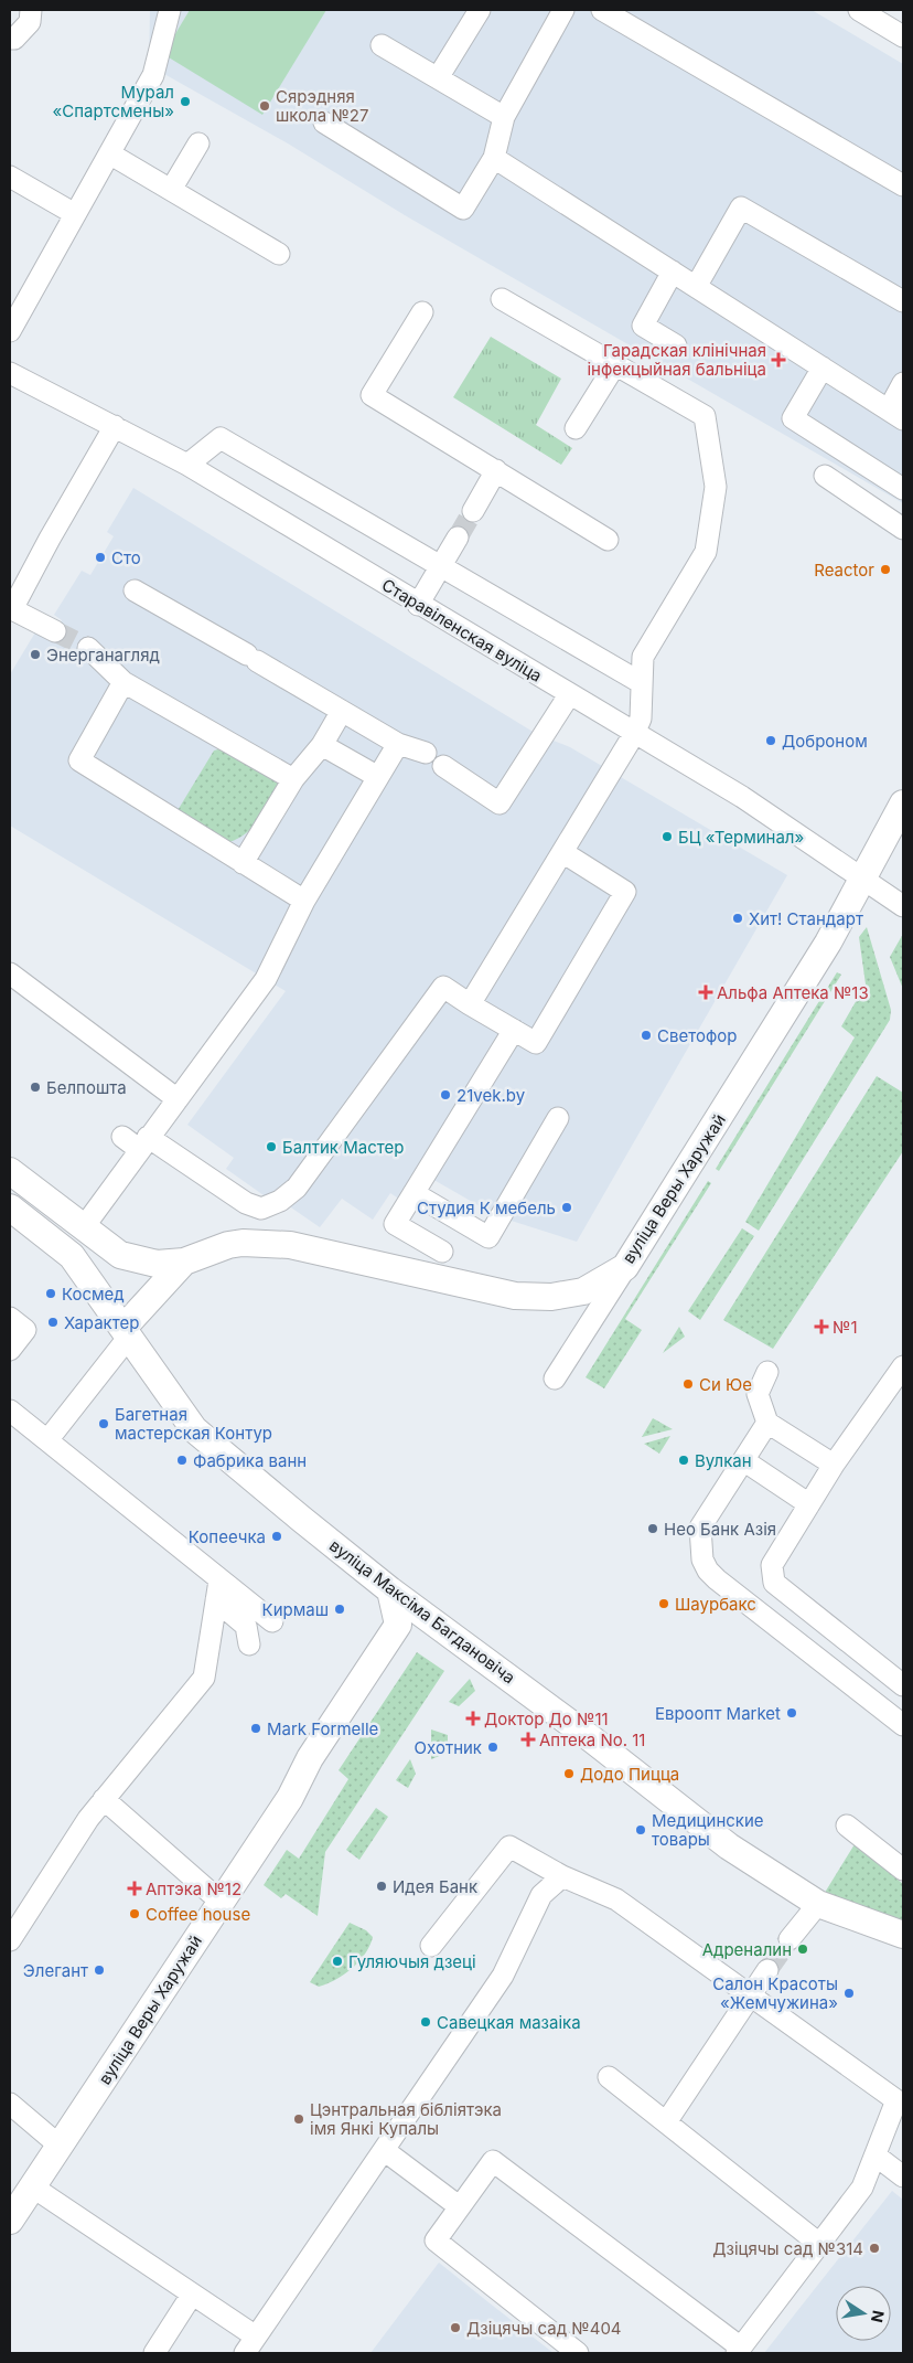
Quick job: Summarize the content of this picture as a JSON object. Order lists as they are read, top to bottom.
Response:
{
  "streets": {
    "main road": ["вуліца Веры Харужай", "вуліца Максіма Багдановіча"],
    "street": ["Старавіленская вуліца"]
  },
  "crossings": [
    ["Старавіленская вуліца", "вуліца Веры Харужай"],
    ["вуліца Веры Харужай", "вуліца Максіма Багдановіча"]
  ],
  "places": {
    "other": [
      "Мурал «Спартсмены»",
      "Сярэдняя школа №27",
      "Сто",
      "Reactor",
      "Энерганагляд",
      "Доброном",
      "БЦ «Терминал»",
      "Хит! Стандарт",
      "Светофор",
      "Белпошта",
      "21vek.by",
      "Балтик Мастер",
      "Студия К мебель",
      "Космед",
      "Характер",
      "Cи Юе",
      "Багетная мастерская Контур",
      "Фабрика ванн",
      "Вулкан",
      "Нео Банк Азія",
      "Копеечка",
      "Шаурбакс",
      "Кирмаш",
      "Евроопт Market",
      "Mark Formelle",
      "Охотник",
      "Додо Пицца",
      "Медицинские товары",
      "Идея Банк",
      "Coffee house",
      "Адреналин",
      "Гуляючыя дзеці",
      "Элегант",
      "Салон Красоты «Жемчужина»",
      "Савецкая мазаіка",
      "Цэнтральная бібліятэка імя Янкі Купалы",
      "Дзіцячы сад №314",
      "Дзіцячы сад №404"
    ],
    "health": [
      "Гарадская клінічная інфекцыйная бальніца",
      "Альфа Аптека №13",
      "№1",
      "Доктор До №11",
      "Аптека No. 11",
      "Аптэка №12"
    ]
  },
  "north": "right"
}
